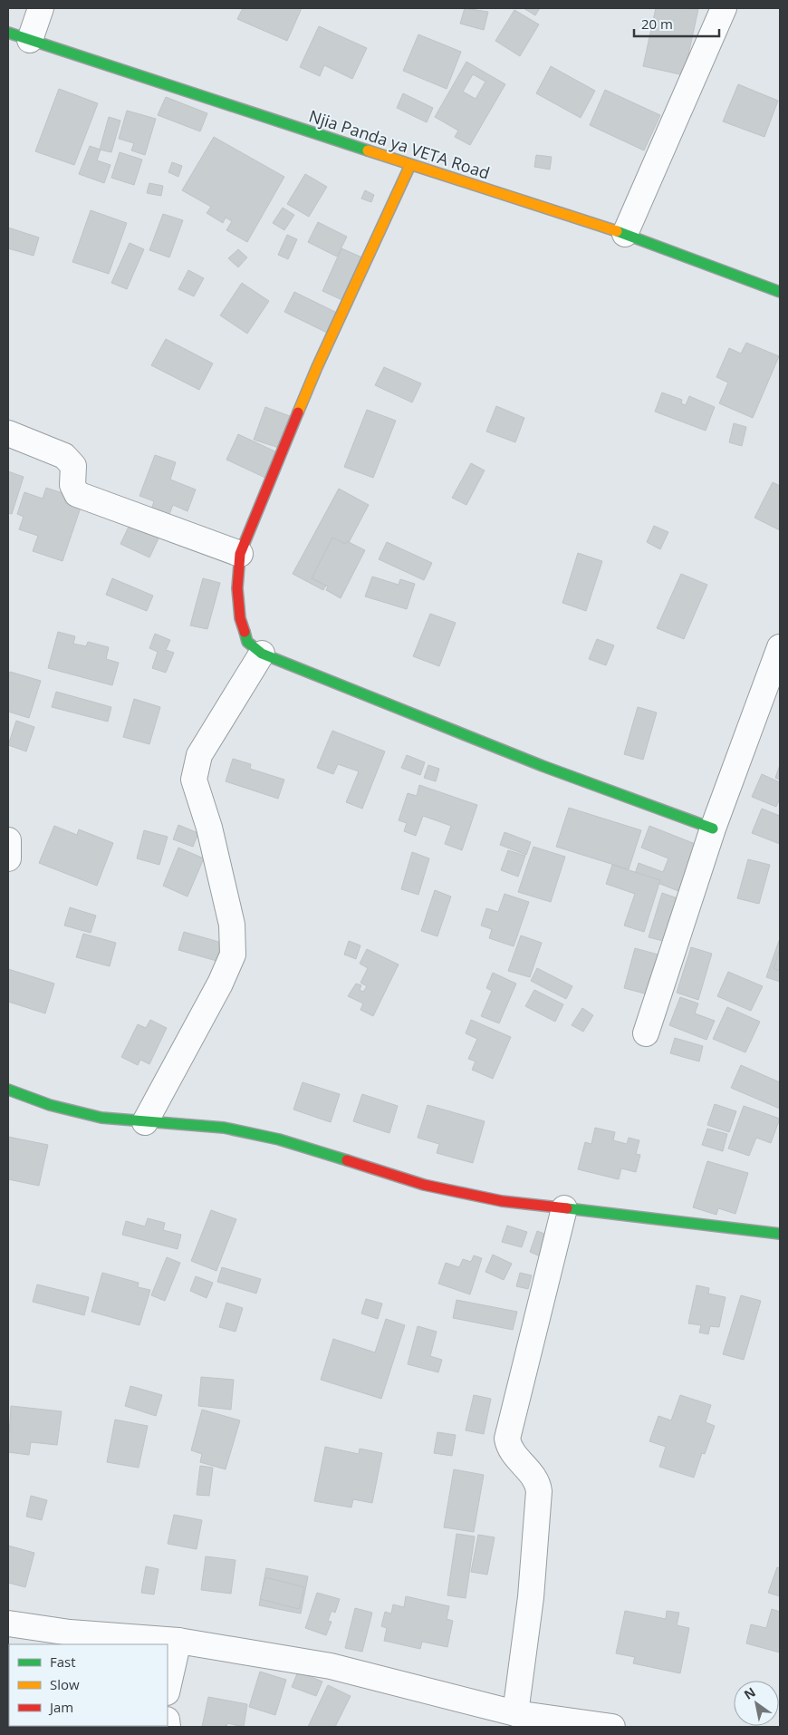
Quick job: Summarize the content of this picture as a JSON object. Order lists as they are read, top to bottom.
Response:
{
  "streets": {
    "street": ["Njia Panda ya VETA Road"]
  },
  "legend": ["Fast", "Slow", "Jam"],
  "scale_bar": "20 m",
  "north": "top left"
}
